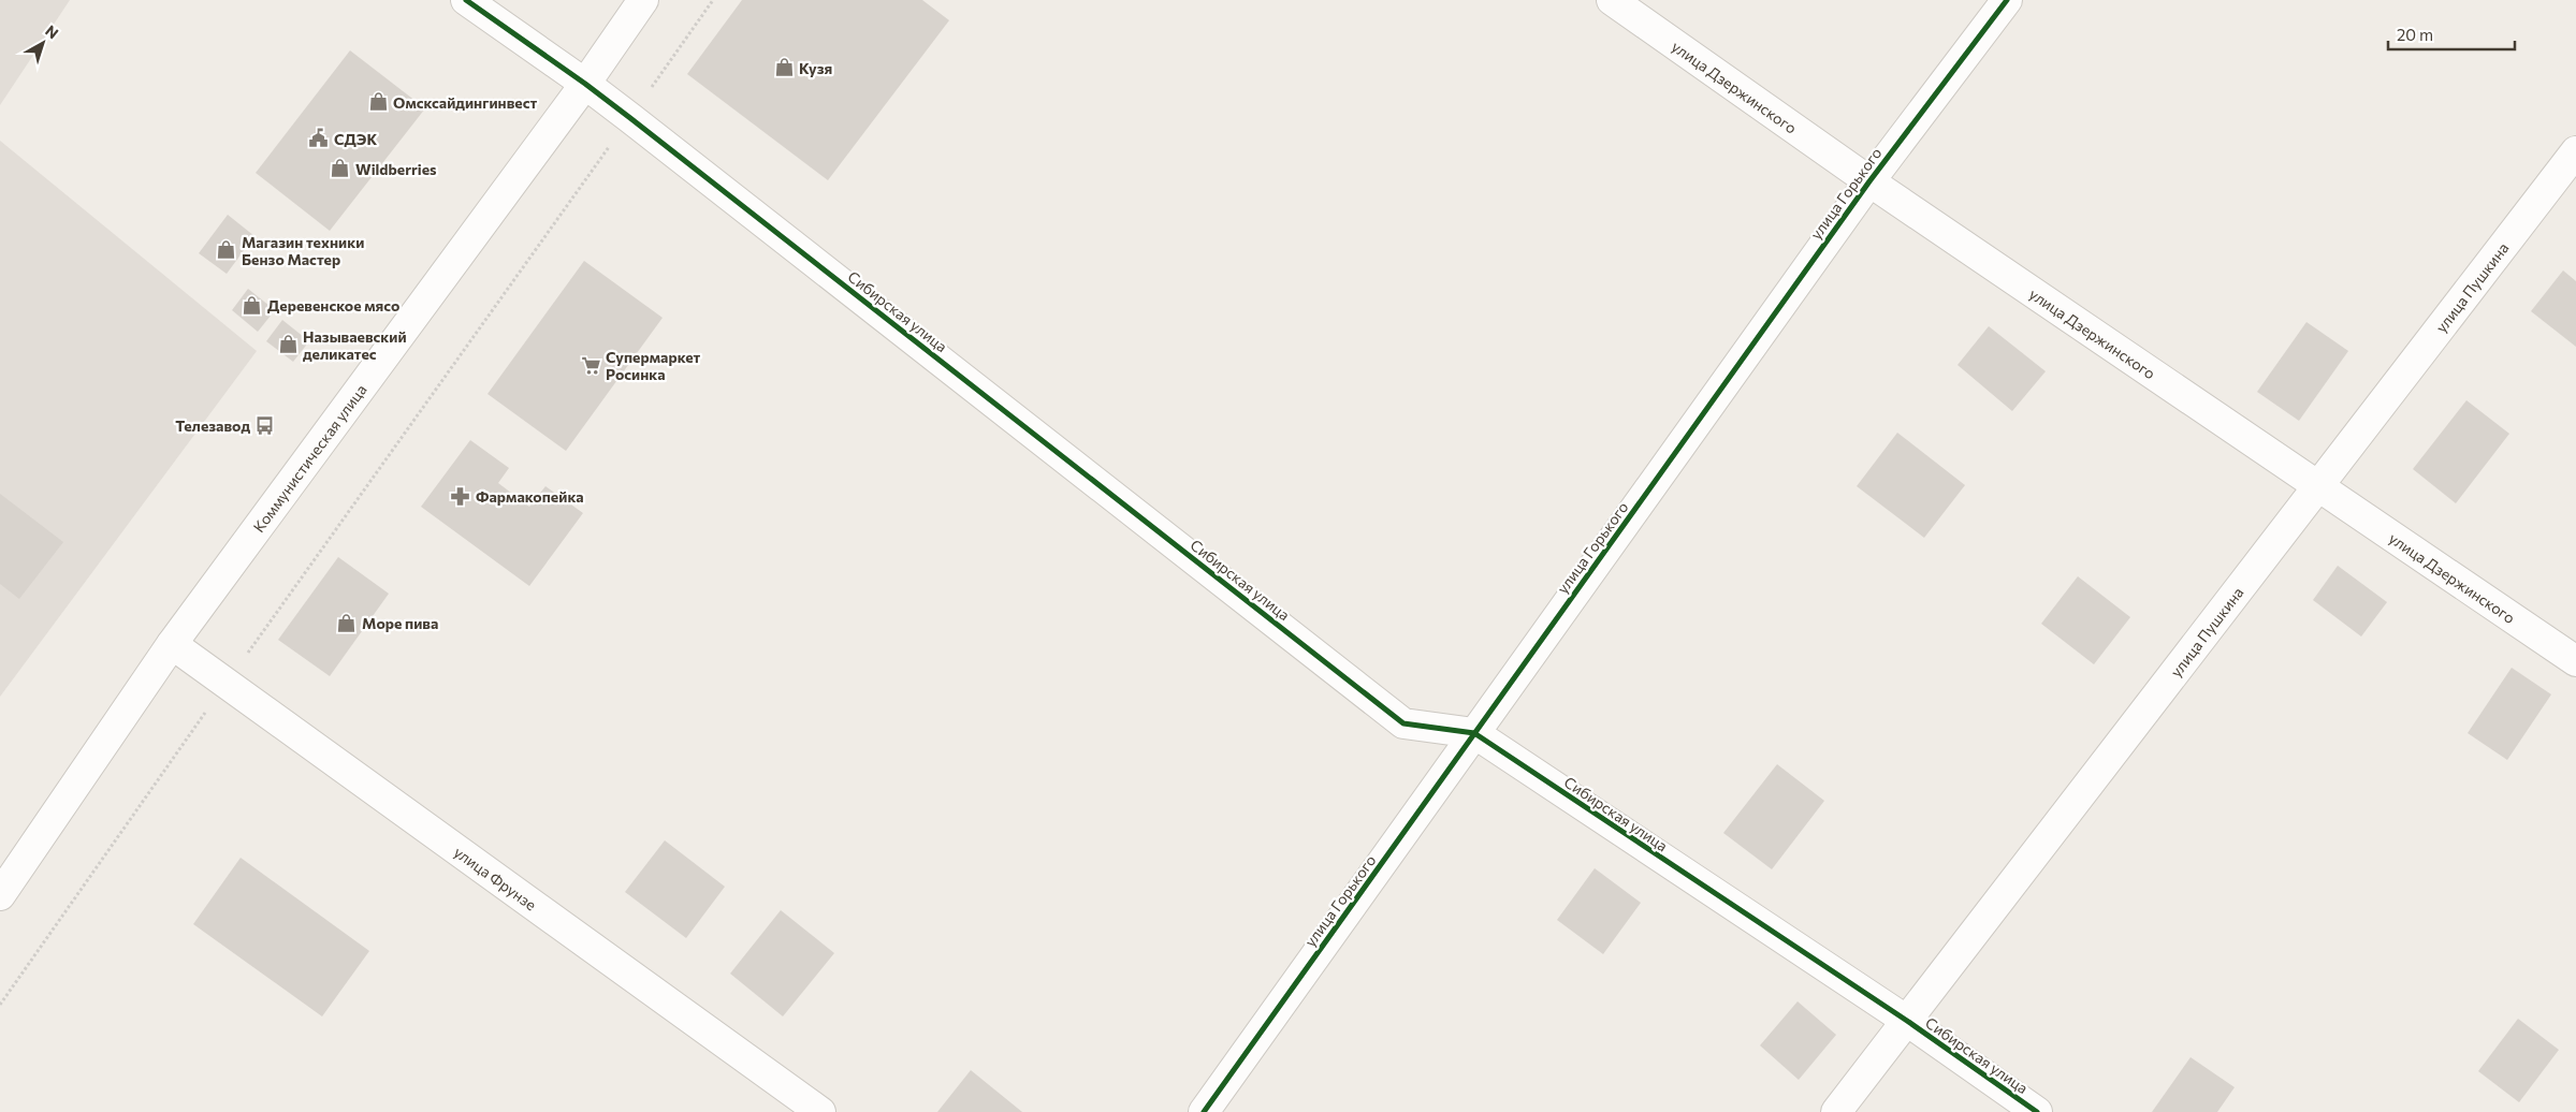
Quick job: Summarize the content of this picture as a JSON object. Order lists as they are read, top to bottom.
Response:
{
  "streets": {
    "street": [
      "улица Дзержинского",
      "улица Горького",
      "улица Пушкина",
      "Сибирская улица",
      "Коммунистическая улица",
      "улица Фрунзе"
    ]
  },
  "crossings": [
    ["улица Дзержинского", "улица Горького"],
    ["улица Дзержинского", "улица Пушкина"],
    ["улица Горького", "Сибирская улица"],
    ["улица Пушкина", "Сибирская улица"],
    ["Сибирская улица", "Коммунистическая улица"],
    ["Коммунистическая улица", "улица Фрунзе"]
  ],
  "places": {
    "shop": [
      "Кузя",
      "Омсксайдингинвест",
      "Wildberries",
      "Магазин техники Бензо Мастер",
      "Деревенское мясо",
      "Называевский деликатес",
      "Море пива"
    ],
    "public building": ["СДЭК"],
    "supermarket": ["Супермаркет Росинка"],
    "bus stop": ["Телезавод"],
    "pharmacy": ["Фармакопейка"]
  },
  "scale_bar": "20 m",
  "north": "top right"
}
